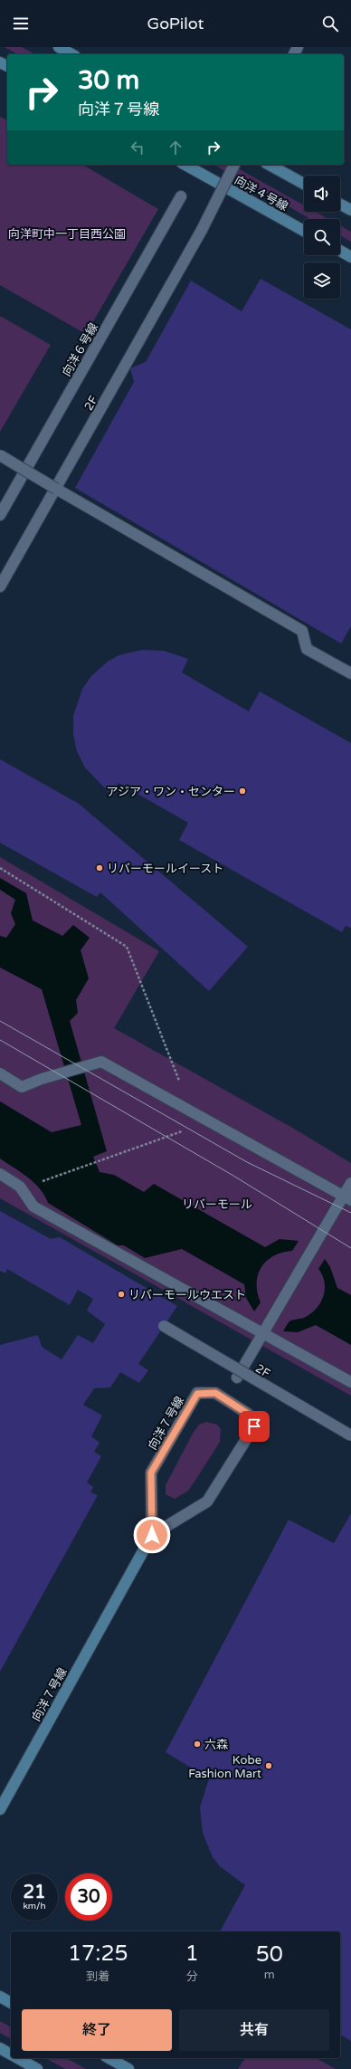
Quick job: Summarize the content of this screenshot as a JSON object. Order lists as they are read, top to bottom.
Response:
{
  "streets": {
    "street": [
      "向洋４号線",
      "向洋６号線",
      "2F",
      "向洋７号線"
    ]
  },
  "parks": ["向洋町中一丁目西公園", "リバーモール"],
  "places": [
    "アジア・ワン・センター",
    "リバーモールイースト",
    "リバーモールウエスト",
    "六森",
    "Kobe Fashion Mart"
  ],
  "page": {
    "header": "GoPilot",
    "turn": ["30 m", "向洋７号線"],
    "speed": "21 km/h",
    "limit": "30",
    "eta": [
      "17:25",
      "到着",
      "1",
      "分",
      "50",
      "m"
    ],
    "buttons": ["終了", "共有"]
  }
}
